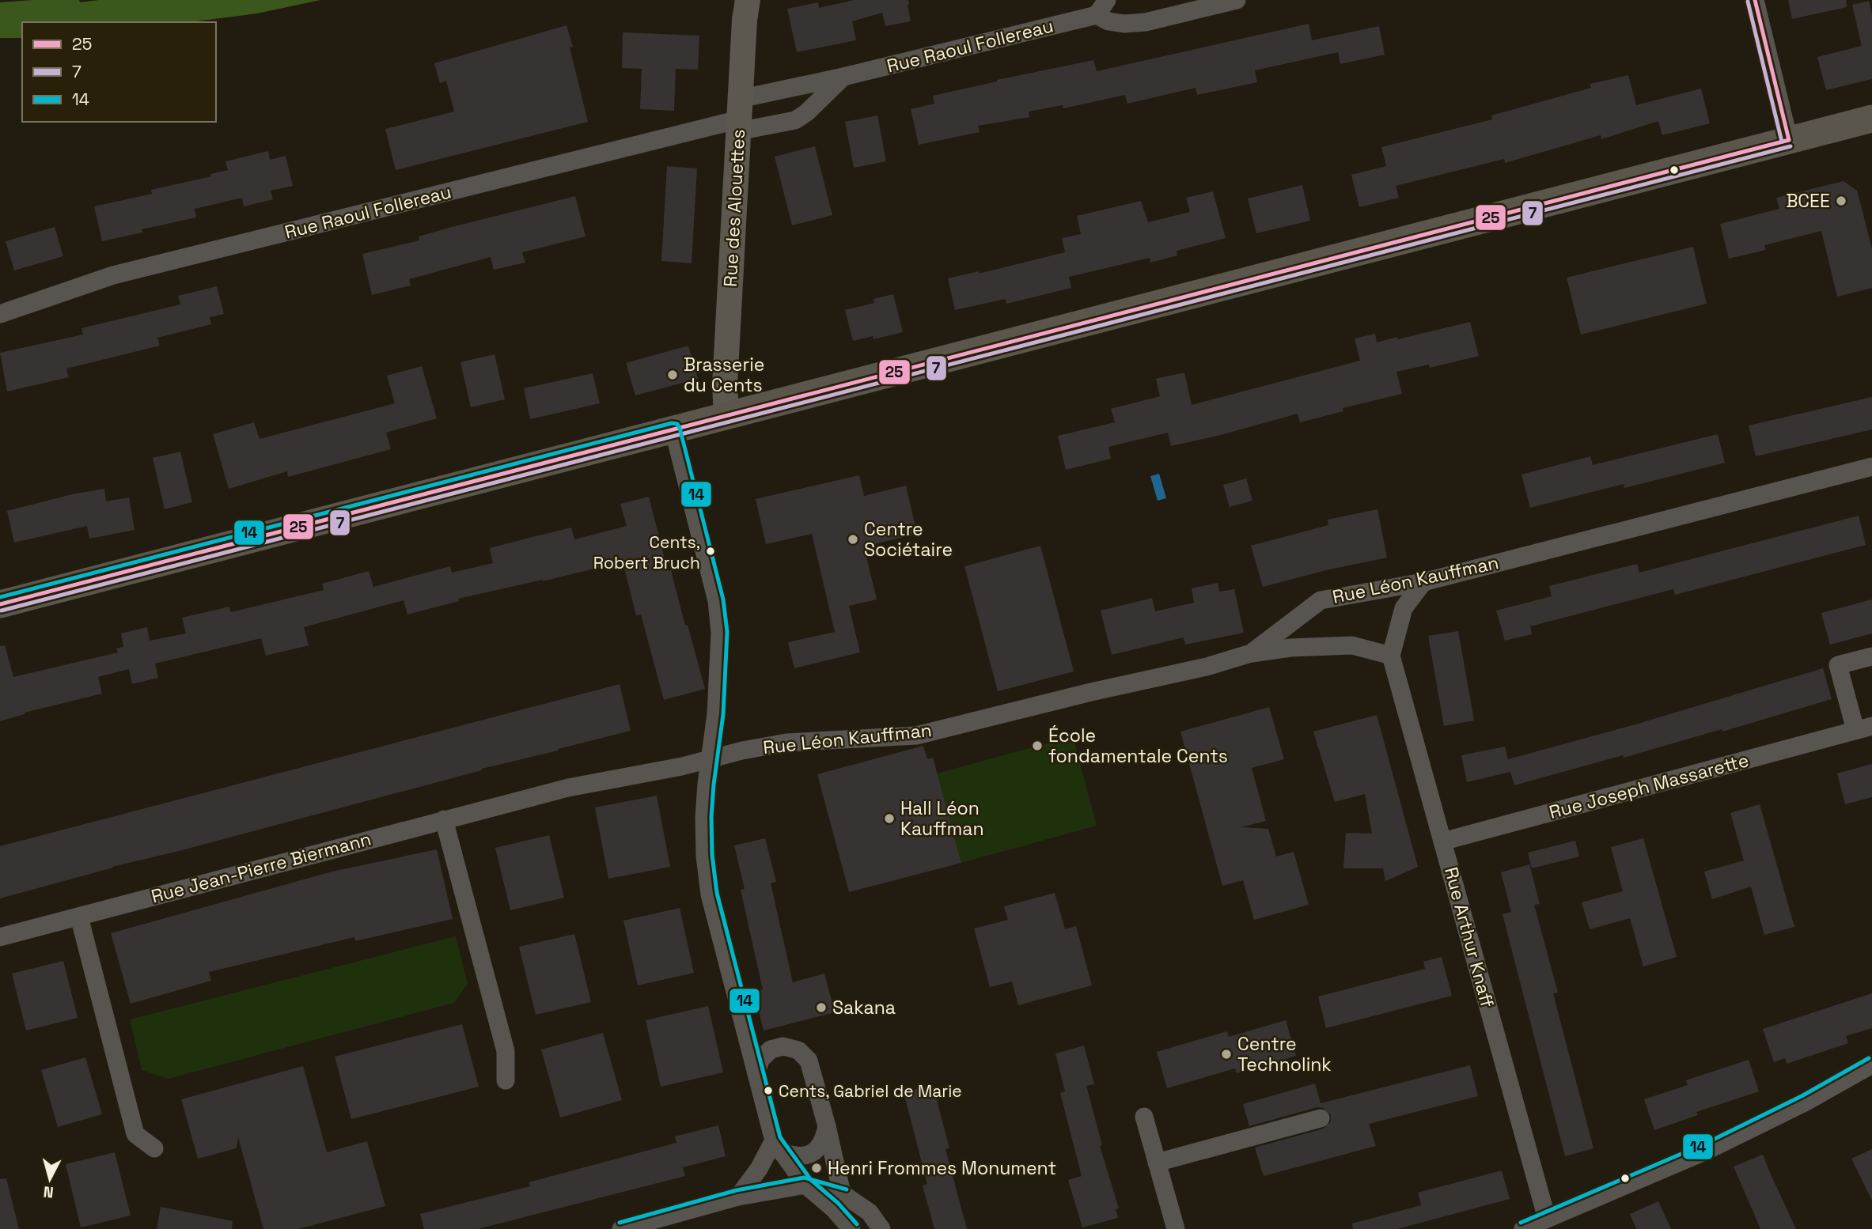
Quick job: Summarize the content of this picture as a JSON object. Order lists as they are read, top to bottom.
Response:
{
  "streets": {
    "main road": ["Rue des Alouettes"],
    "street": [
      "Rue Raoul Follereau",
      "Rue Léon Kauffman",
      "Rue Joseph Massarette",
      "Rue Jean-Pierre Biermann",
      "Rue Arthur Knaff"
    ]
  },
  "crossings": [
    ["Rue Raoul Follereau", "Rue des Alouettes"],
    ["Rue Léon Kauffman", "Rue Jean-Pierre Biermann"],
    ["Rue Joseph Massarette", "Rue Arthur Knaff"]
  ],
  "places": [
    "BCEE",
    "Brasserie du Cents",
    "Centre Sociétaire",
    "Cents, Robert Bruch",
    "École fondamentale Cents",
    "Hall Léon Kauffman",
    "Sakana",
    "Centre Technolink",
    "Cents, Gabriel de Marie",
    "Henri Frommes Monument"
  ],
  "lines": ["transit line 25", "transit line 7", "transit line 14"],
  "legend": ["25", "7", "14"],
  "north": "bottom"
}
